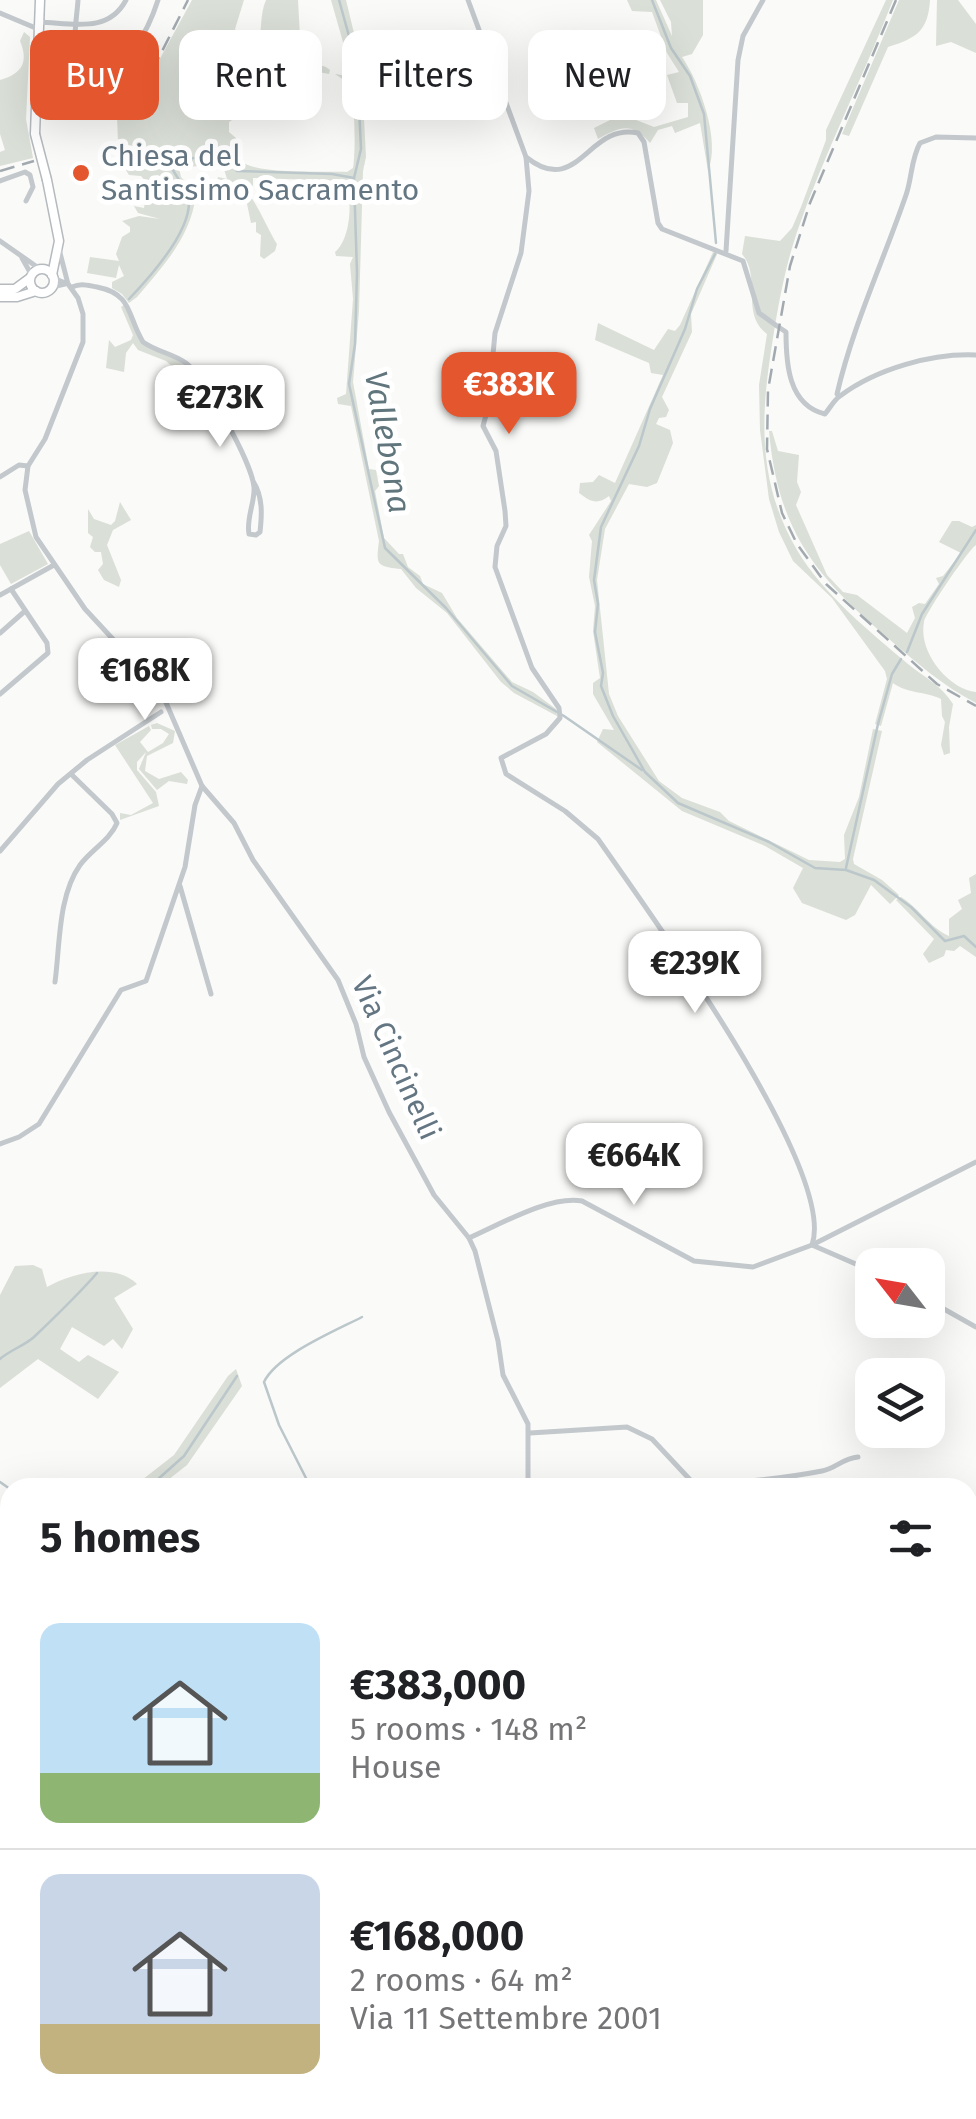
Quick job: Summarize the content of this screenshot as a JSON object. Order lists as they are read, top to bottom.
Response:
{
  "streets": {
    "street": ["Via Cincinelli"]
  },
  "water": ["Vallebona"],
  "places": ["Chiesa del Santissimo Sacramento"],
  "north": "top left",
  "page": {
    "chip": [
      "Buy",
      "Rent",
      "Filters",
      "New"
    ],
    "price": [
      "€383K",
      "€273K",
      "€168K",
      "€239K",
      "€664K"
    ],
    "heading": "5 homes",
    "list": [
      {
        "name": "€383,000",
        "note": "5 rooms · 148 m² · House"
      },
      {
        "name": "€168,000",
        "note": "2 rooms · 64 m² · Via 11 Settembre 2001"
      }
    ]
  }
}
